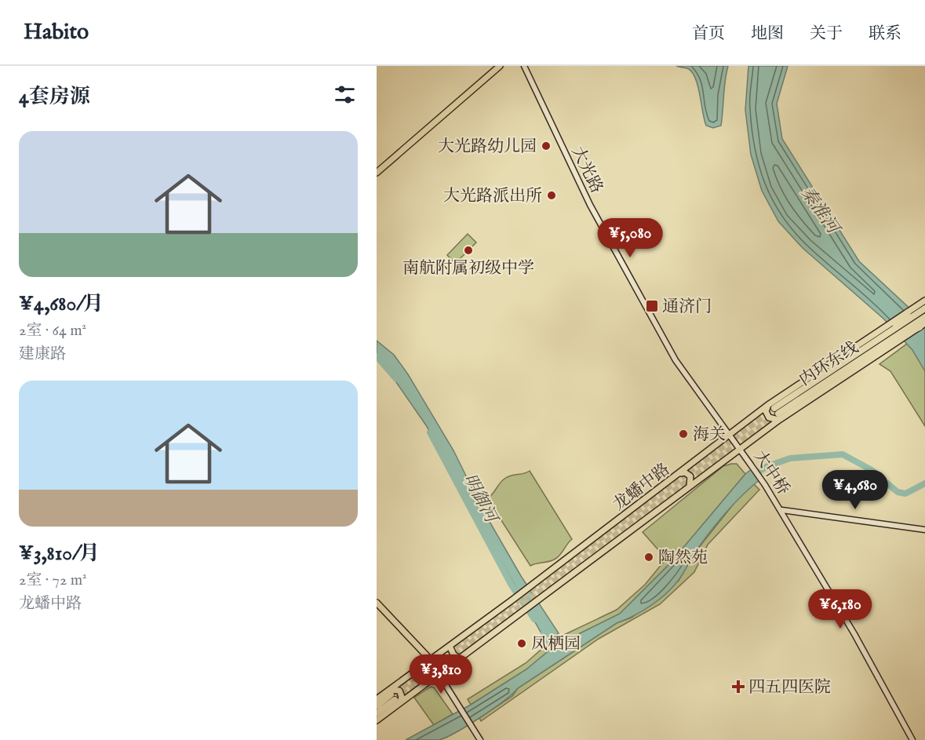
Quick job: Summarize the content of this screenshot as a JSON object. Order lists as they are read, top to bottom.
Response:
{
  "streets": {
    "highway": ["内环东线"],
    "main road": ["大光路", "大中桥", "龙蟠中路"]
  },
  "crossings": [
    ["大光路", "大中桥"],
    ["大光路", "龙蟠中路"],
    ["内环东线", "龙蟠中路"],
    ["大中桥", "龙蟠中路"]
  ],
  "water": ["秦淮河", "明御河"],
  "places": {
    "other": [
      "大光路幼儿园",
      "大光路派出所",
      "南航附属初级中学",
      "海关",
      "陶然苑",
      "凤栖园"
    ],
    "transit": ["通济门"],
    "health": ["四五四医院"]
  },
  "page": {
    "header": "Habito",
    "nav": [
      "首页",
      "地图",
      "关于",
      "联系"
    ],
    "heading": "4套房源",
    "list": [
      {
        "name": "¥4,680/月",
        "note": "2室 · 64 m² · 建康路"
      },
      {
        "name": "¥3,810/月",
        "note": "2室 · 72 m² · 龙蟠中路"
      }
    ],
    "price": [
      "¥5,080",
      "¥4,680",
      "¥6,180",
      "¥3,810"
    ]
  }
}
